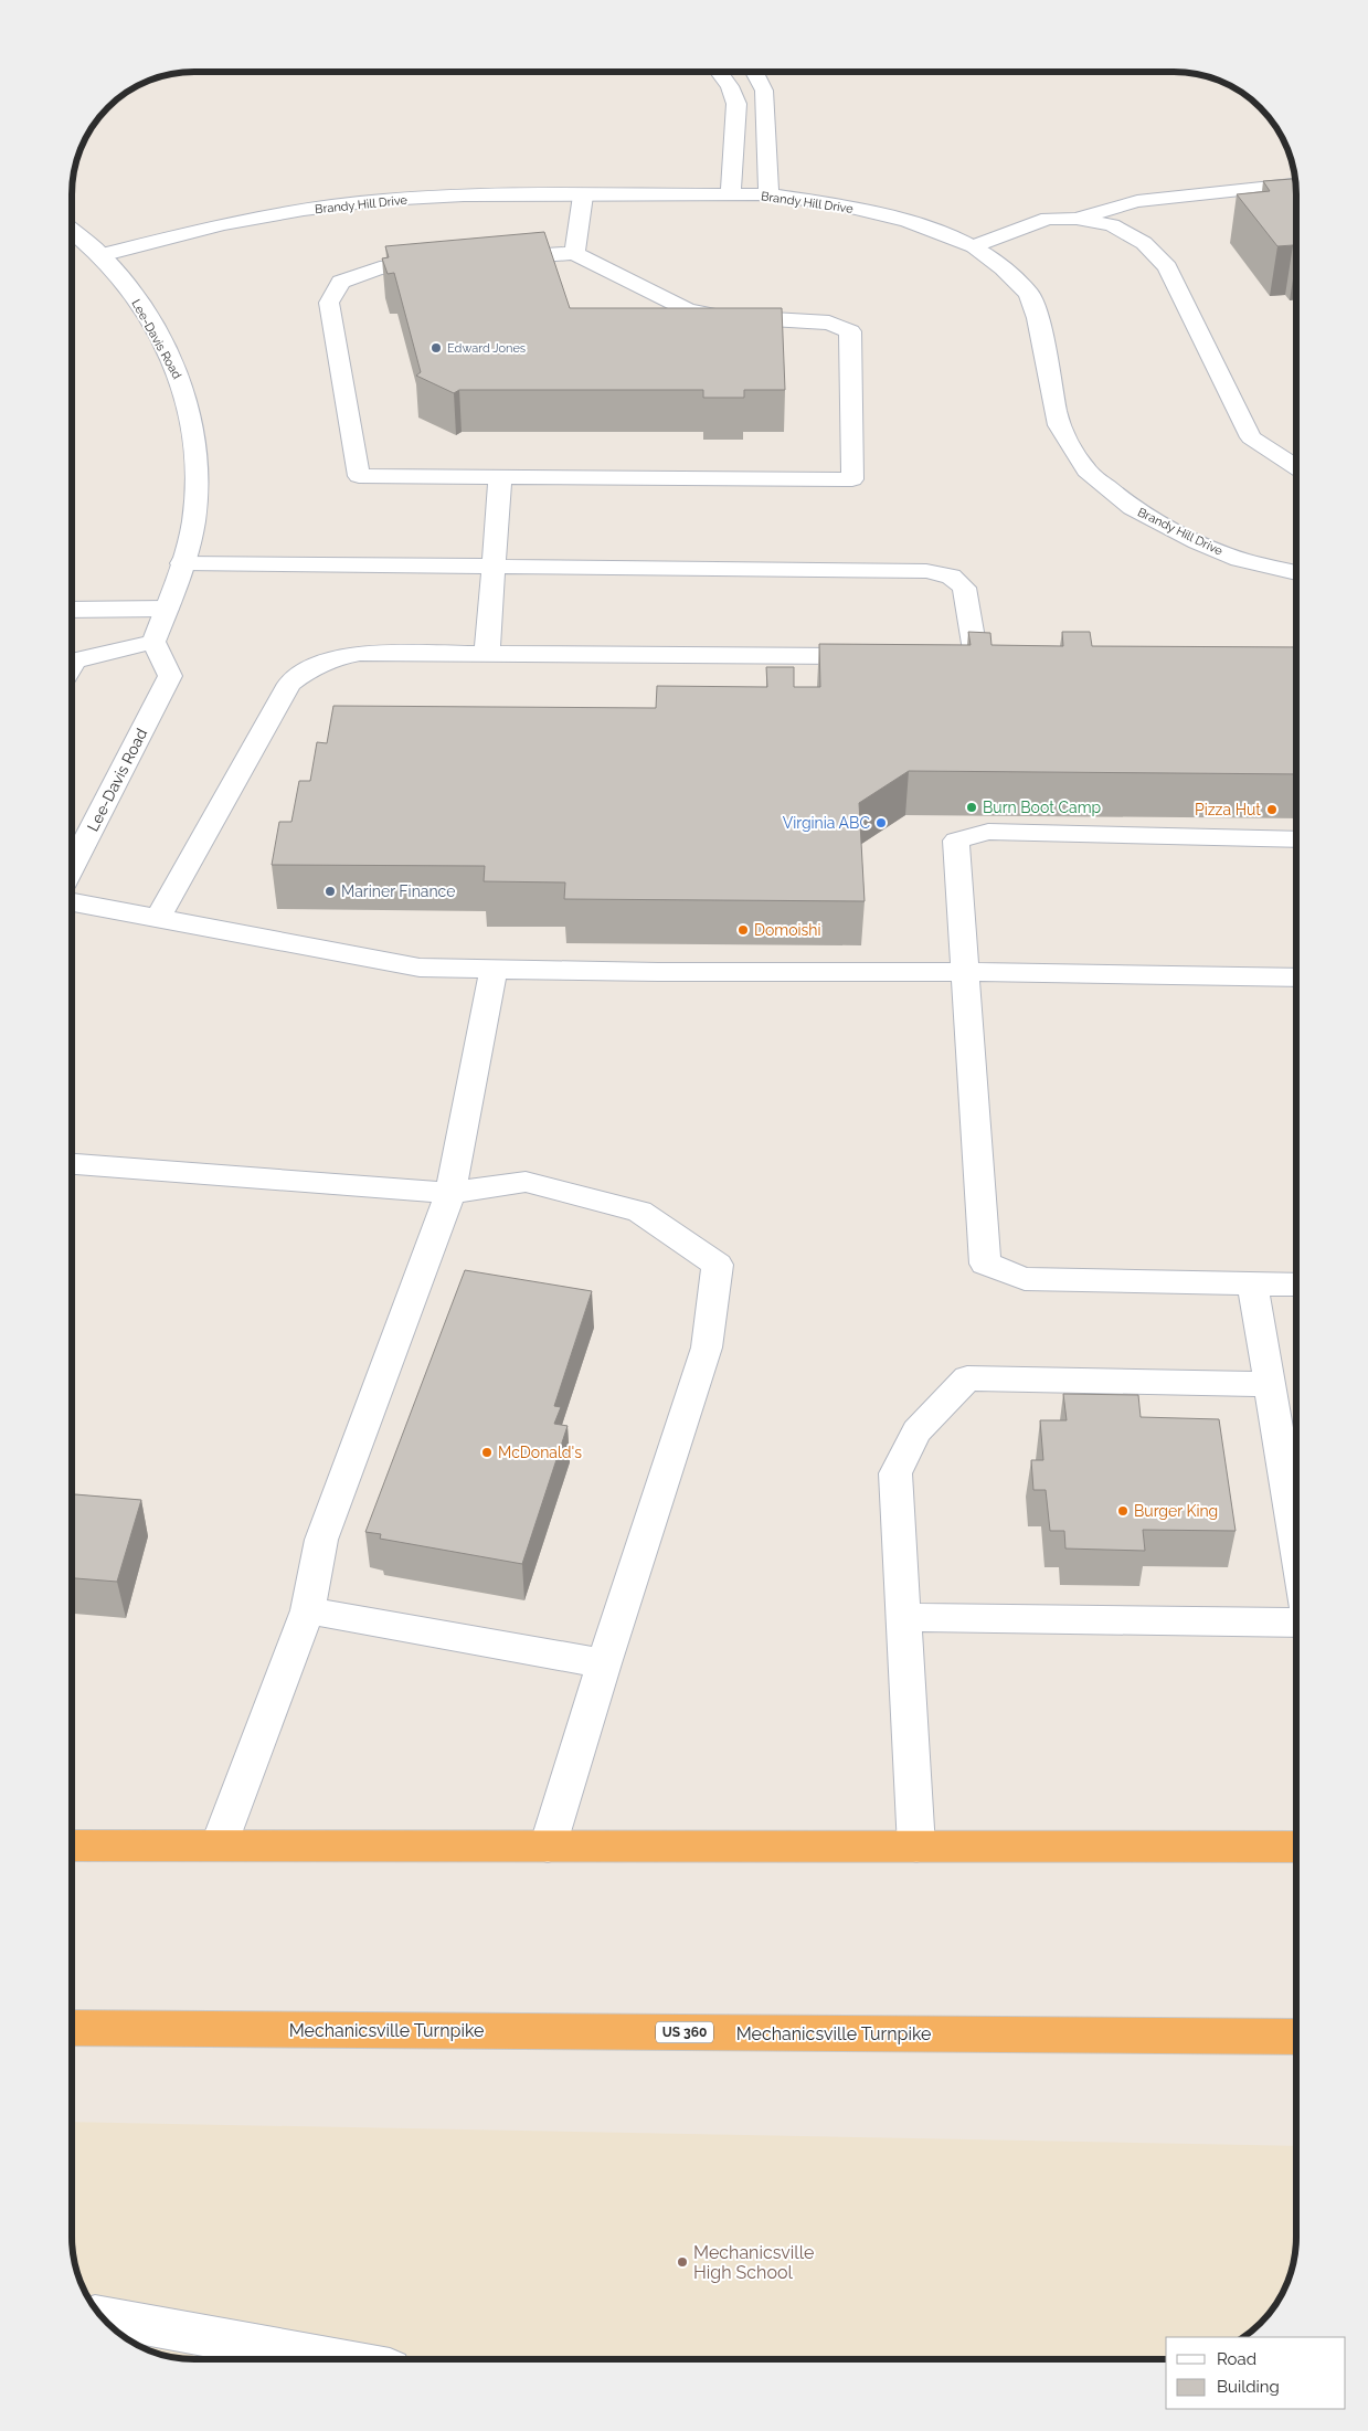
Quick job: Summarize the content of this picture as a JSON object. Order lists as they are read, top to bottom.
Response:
{
  "streets": {
    "highway": ["Mechanicsville Turnpike", "US 360"],
    "street": ["Brandy Hill Drive", "Lee-Davis Road"]
  },
  "crossings": [
    ["Brandy Hill Drive", "Lee-Davis Road"]
  ],
  "places": [
    "Edward Jones",
    "Burn Boot Camp",
    "Pizza Hut",
    "Virginia ABC",
    "Mariner Finance",
    "Domoishi",
    "McDonald's",
    "Burger King",
    "Mechanicsville High School"
  ],
  "legend": ["Road", "Building"]
}
